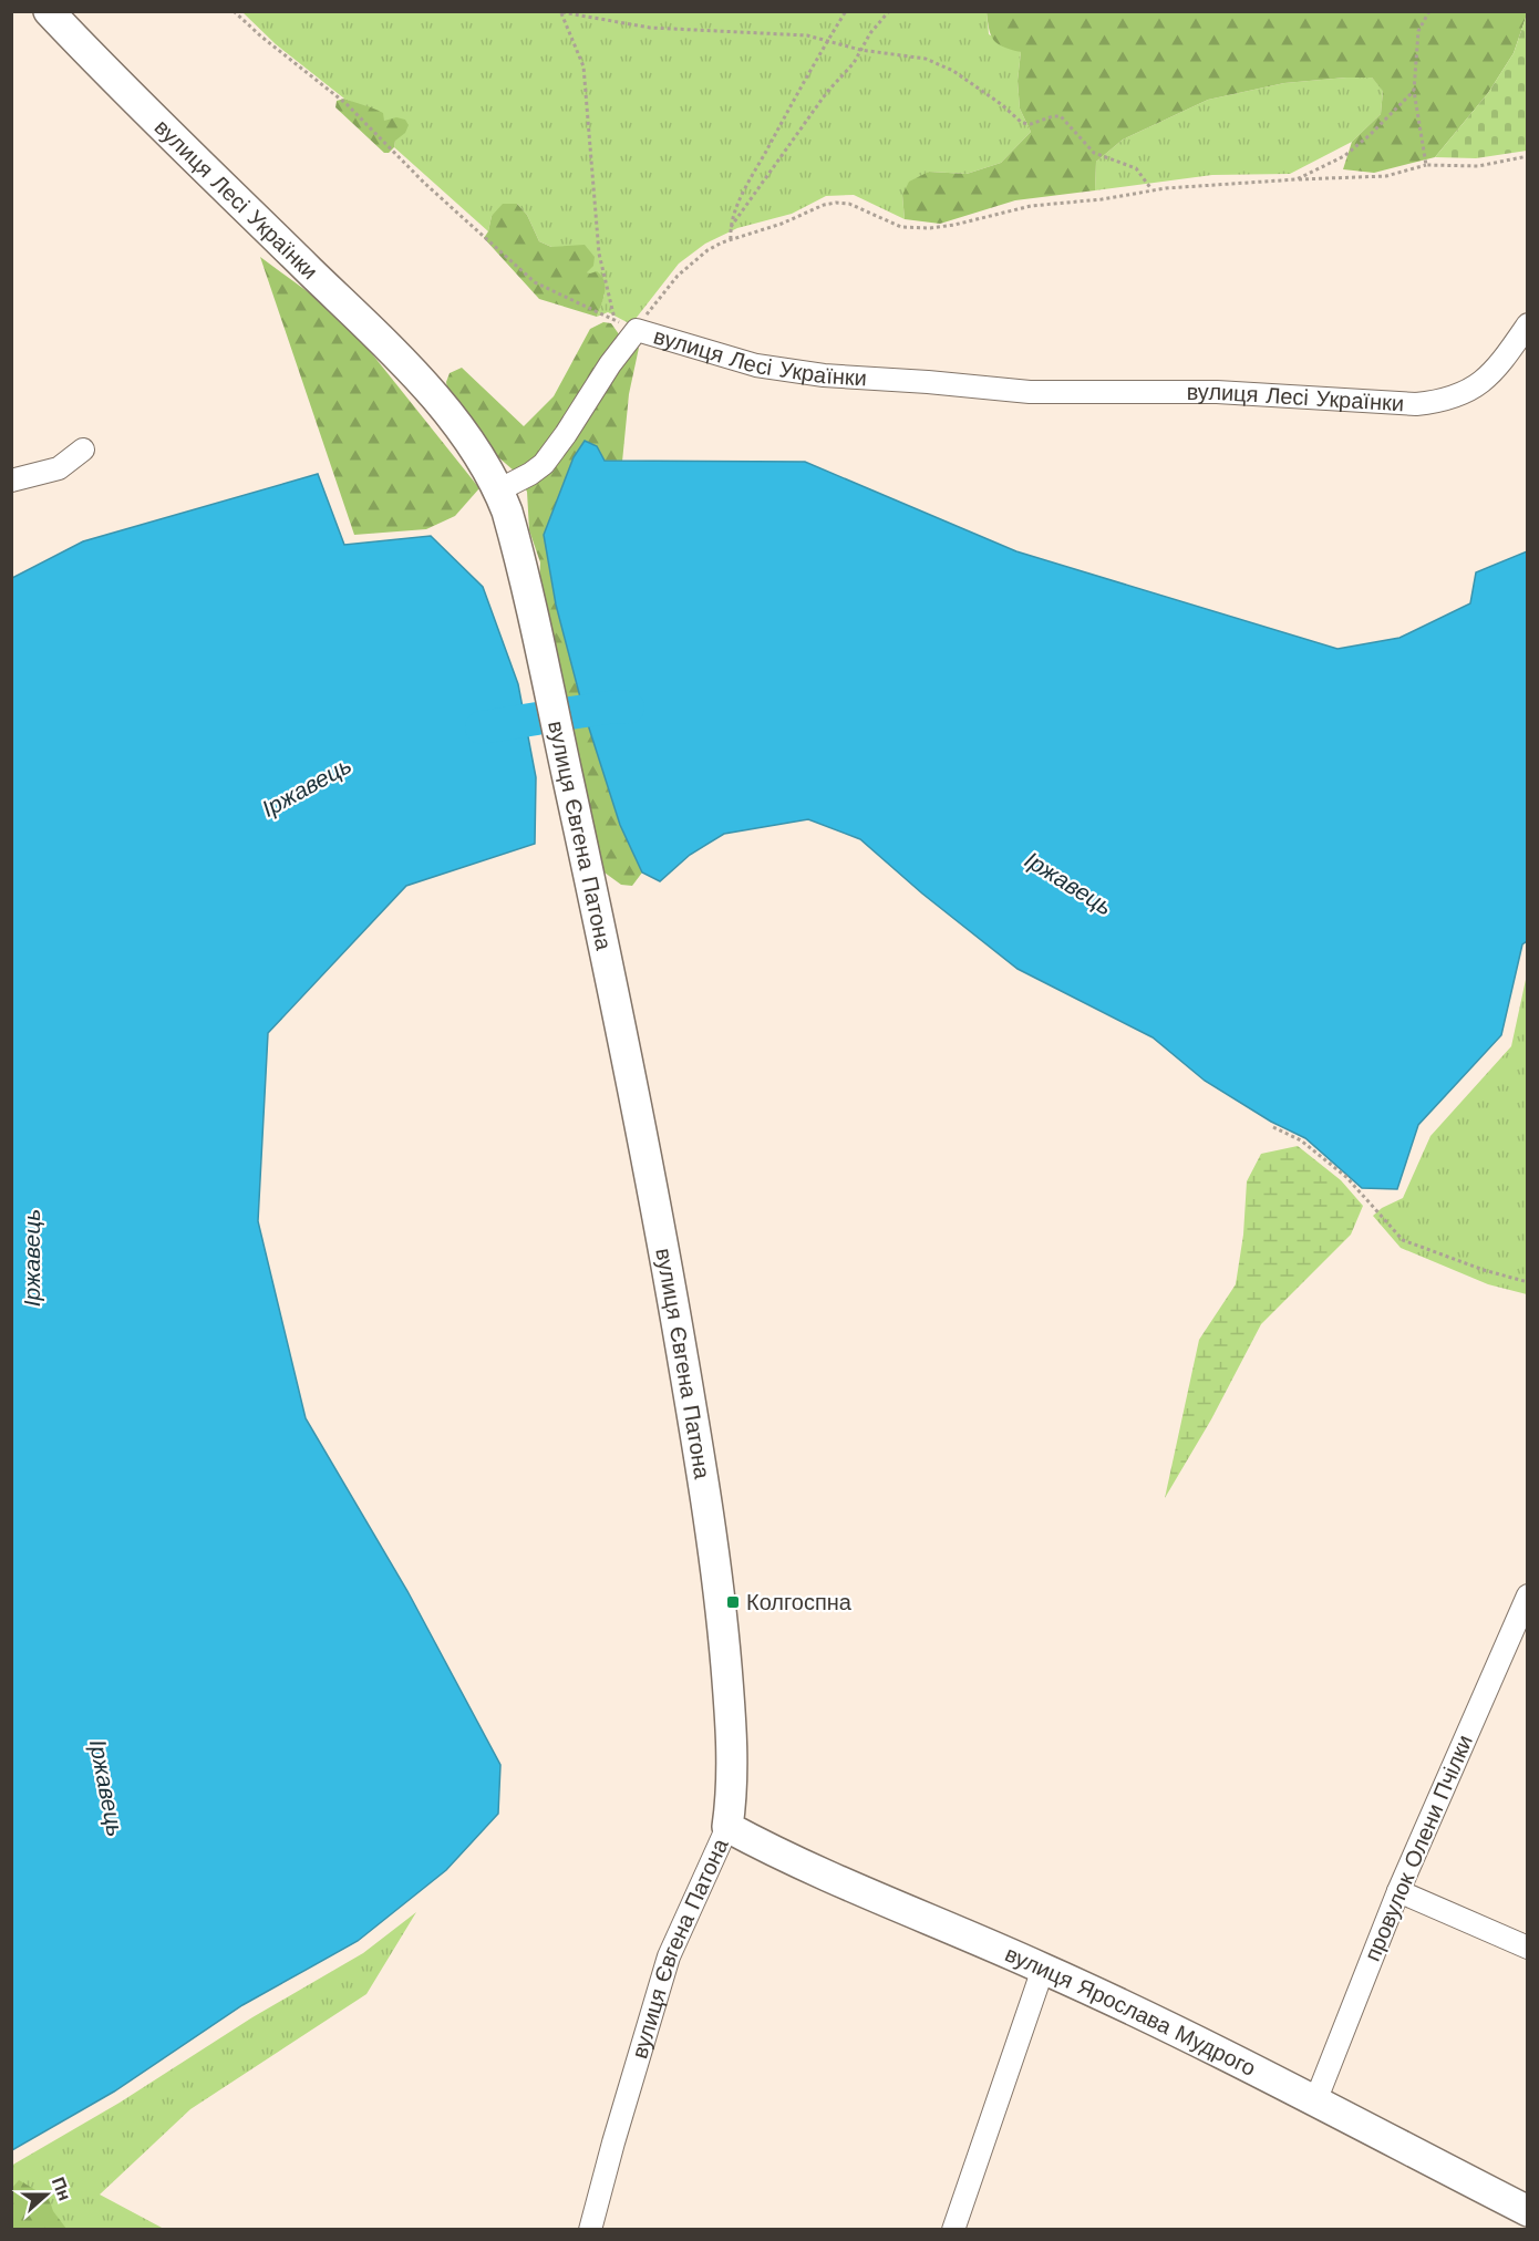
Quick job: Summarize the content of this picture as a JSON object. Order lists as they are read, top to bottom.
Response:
{
  "streets": {
    "street": [
      "вулиця Лесі Українки",
      "вулиця Євгена Патона",
      "провулок Олени Пчілки",
      "вулиця Ярослава Мудрого"
    ]
  },
  "crossings": [
    ["вулиця Лесі Українки", "вулиця Євгена Патона"],
    ["вулиця Євгена Патона", "вулиця Ярослава Мудрого"],
    ["провулок Олени Пчілки", "вулиця Ярослава Мудрого"]
  ],
  "water": ["Іржавець"],
  "places": {
    "transit": ["Колгоспна"]
  },
  "north": "right"
}
